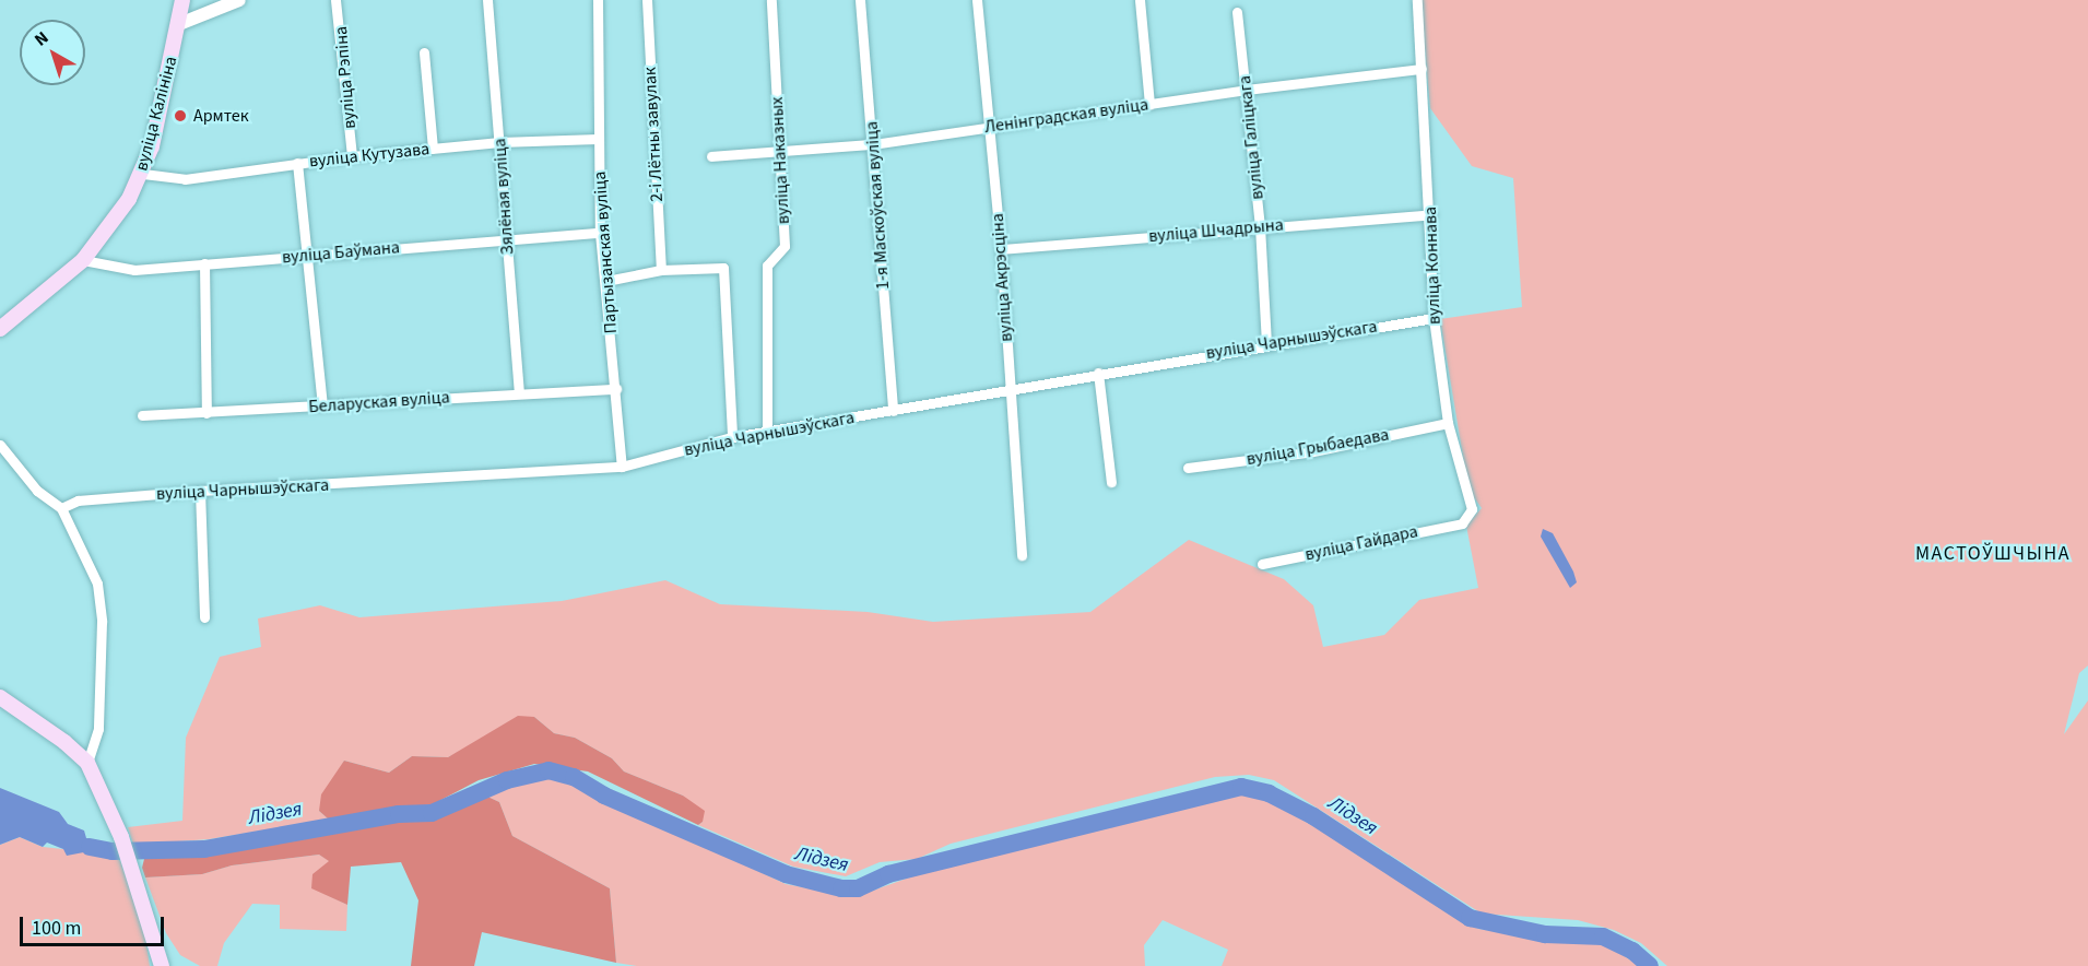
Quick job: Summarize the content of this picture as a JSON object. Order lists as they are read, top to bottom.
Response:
{
  "streets": {
    "main road": ["вуліца Калініна"],
    "street": [
      "вуліца Рэпіна",
      "Ленінградская вуліца",
      "2-і Лётны завулак",
      "вуліца Галіцкага",
      "вуліца Кутузава",
      "вуліца Наказных",
      "Зялёная вуліца",
      "1-я Маскоўская вуліца",
      "вуліца Шчадрына",
      "вуліца Баўмана",
      "Партызанская вуліца",
      "вуліца Коннава",
      "вуліца Акрэсціна",
      "вуліца Чарнышэўскага",
      "Беларуская вуліца",
      "вуліца Грыбаедава",
      "вуліца Гайдара"
    ]
  },
  "crossings": [
    ["вуліца Рэпіна", "вуліца Кутузава"],
    ["вуліца Калініна", "вуліца Кутузава"],
    ["вуліца Калініна", "вуліца Баўмана"],
    ["Ленінградская вуліца", "вуліца Галіцкага"],
    ["Ленінградская вуліца", "вуліца Наказных"],
    ["Ленінградская вуліца", "1-я Маскоўская вуліца"],
    ["Ленінградская вуліца", "вуліца Коннава"],
    ["Ленінградская вуліца", "вуліца Акрэсціна"],
    ["вуліца Галіцкага", "вуліца Шчадрына"],
    ["вуліца Галіцкага", "вуліца Чарнышэўскага"],
    ["вуліца Кутузава", "Зялёная вуліца"],
    ["вуліца Кутузава", "Партызанская вуліца"],
    ["вуліца Наказных", "вуліца Чарнышэўскага"],
    ["Зялёная вуліца", "вуліца Баўмана"],
    ["Зялёная вуліца", "Беларуская вуліца"],
    ["1-я Маскоўская вуліца", "вуліца Чарнышэўскага"],
    ["вуліца Шчадрына", "вуліца Коннава"],
    ["вуліца Шчадрына", "вуліца Акрэсціна"],
    ["вуліца Баўмана", "Партызанская вуліца"],
    ["Партызанская вуліца", "вуліца Чарнышэўскага"],
    ["Партызанская вуліца", "Беларуская вуліца"],
    ["вуліца Коннава", "вуліца Чарнышэўскага"],
    ["вуліца Коннава", "вуліца Грыбаедава"],
    ["вуліца Коннава", "вуліца Гайдара"],
    ["вуліца Акрэсціна", "вуліца Чарнышэўскага"]
  ],
  "districts": ["МАСТОЎШЧЫНА"],
  "water": ["Лідзея"],
  "places": ["Армтек"],
  "scale_bar": "100 m",
  "north": "top left"
}
